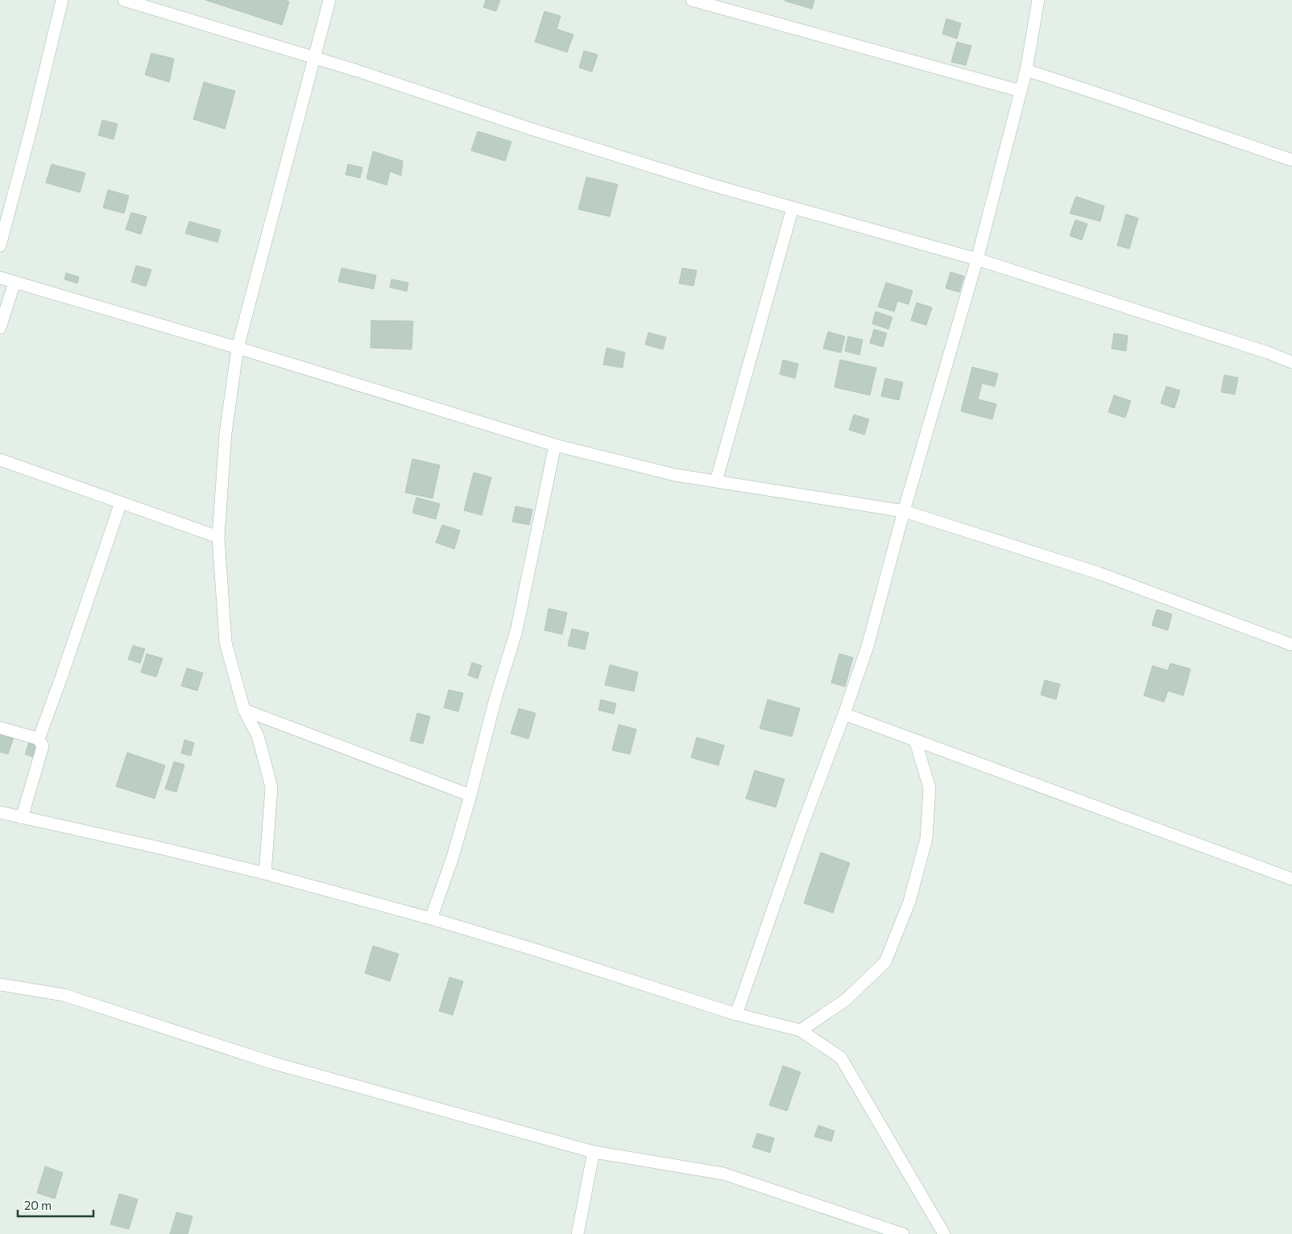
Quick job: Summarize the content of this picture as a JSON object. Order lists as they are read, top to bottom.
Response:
{
  "scale_bar": "20 m"
}
